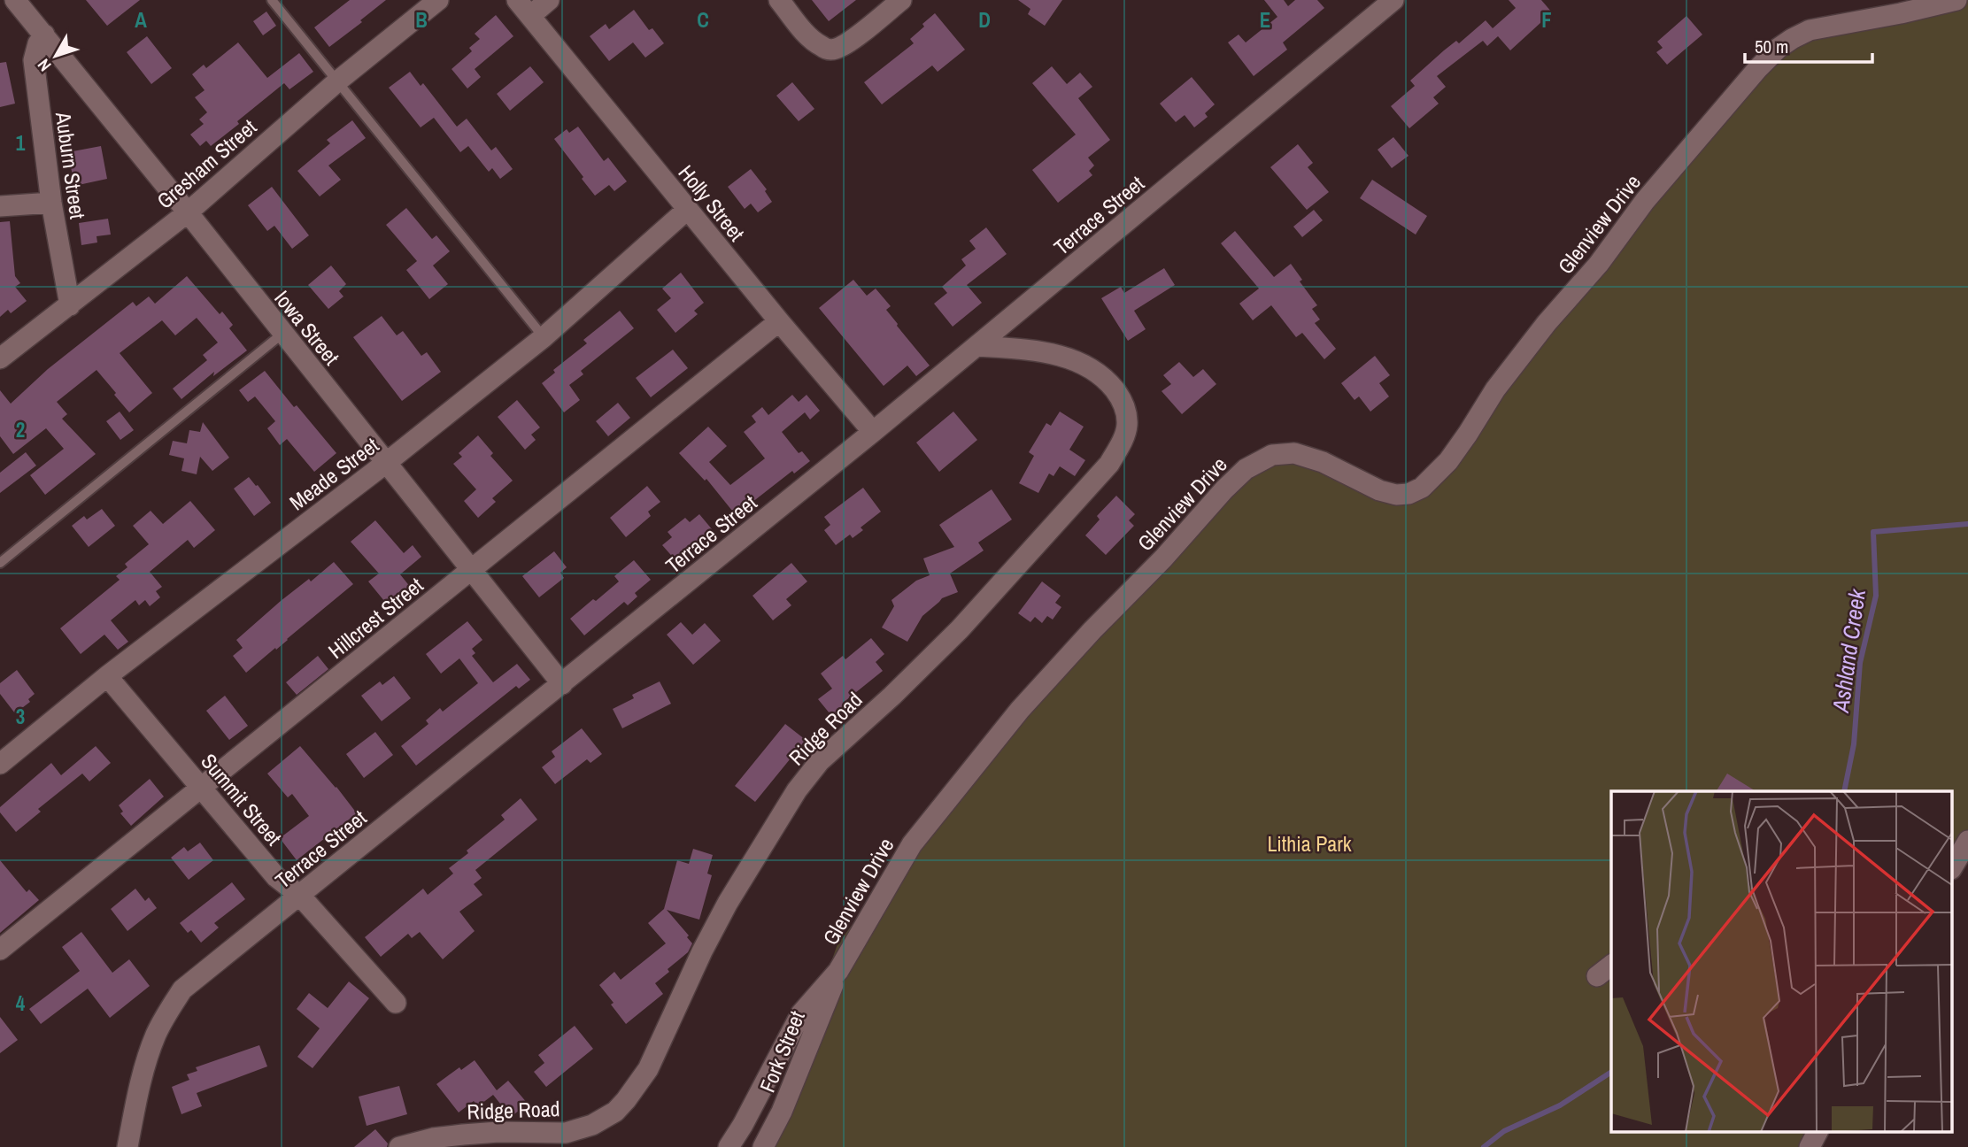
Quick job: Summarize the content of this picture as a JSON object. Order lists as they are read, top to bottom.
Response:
{
  "streets": {
    "street": [
      "Gresham Street",
      "Auburn Street",
      "Holly Street",
      "Terrace Street",
      "Glenview Drive",
      "Iowa Street",
      "Meade Street",
      "Hillcrest Street",
      "Ridge Road",
      "Summit Street",
      "Fork Street"
    ]
  },
  "crossings": [
    ["Gresham Street", "Auburn Street"],
    ["Gresham Street", "Iowa Street"],
    ["Auburn Street", "Iowa Street"],
    ["Holly Street", "Terrace Street"],
    ["Holly Street", "Meade Street"],
    ["Holly Street", "Hillcrest Street"],
    ["Terrace Street", "Iowa Street"],
    ["Terrace Street", "Ridge Road"],
    ["Terrace Street", "Summit Street"],
    ["Glenview Drive", "Fork Street"],
    ["Iowa Street", "Meade Street"],
    ["Iowa Street", "Hillcrest Street"],
    ["Meade Street", "Summit Street"],
    ["Hillcrest Street", "Summit Street"]
  ],
  "water": ["Ashland Creek"],
  "parks": ["Lithia Park"],
  "scale_bar": "50 m",
  "north": "bottom left",
  "grid": {
    "columns": [
      "A",
      "B",
      "C",
      "D",
      "E",
      "F"
    ],
    "rows": [
      "1",
      "2",
      "3",
      "4"
    ]
  }
}
